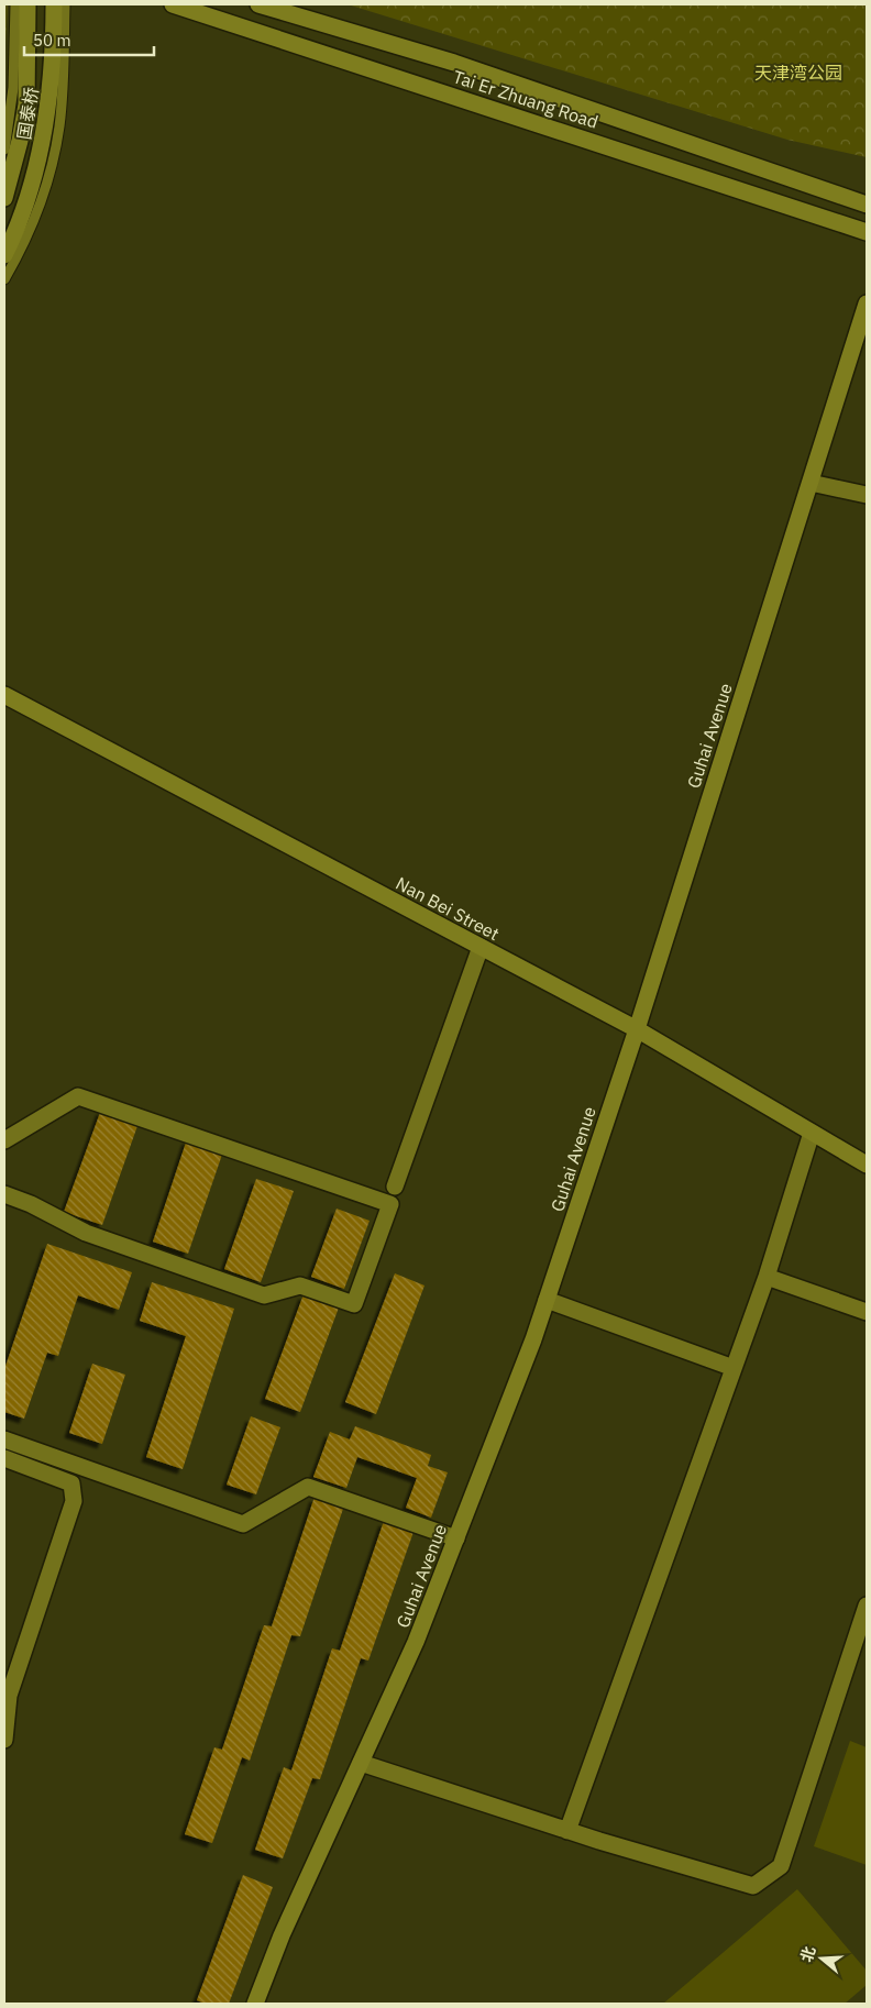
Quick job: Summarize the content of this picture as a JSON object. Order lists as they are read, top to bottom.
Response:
{
  "streets": {
    "street": [
      "Tai Er Zhuang Road",
      "国泰桥",
      "Guhai Avenue",
      "Nan Bei Street"
    ]
  },
  "crossings": [
    ["Guhai Avenue", "Nan Bei Street"]
  ],
  "parks": ["天津湾公园"],
  "scale_bar": "50 m",
  "north": "left"
}
